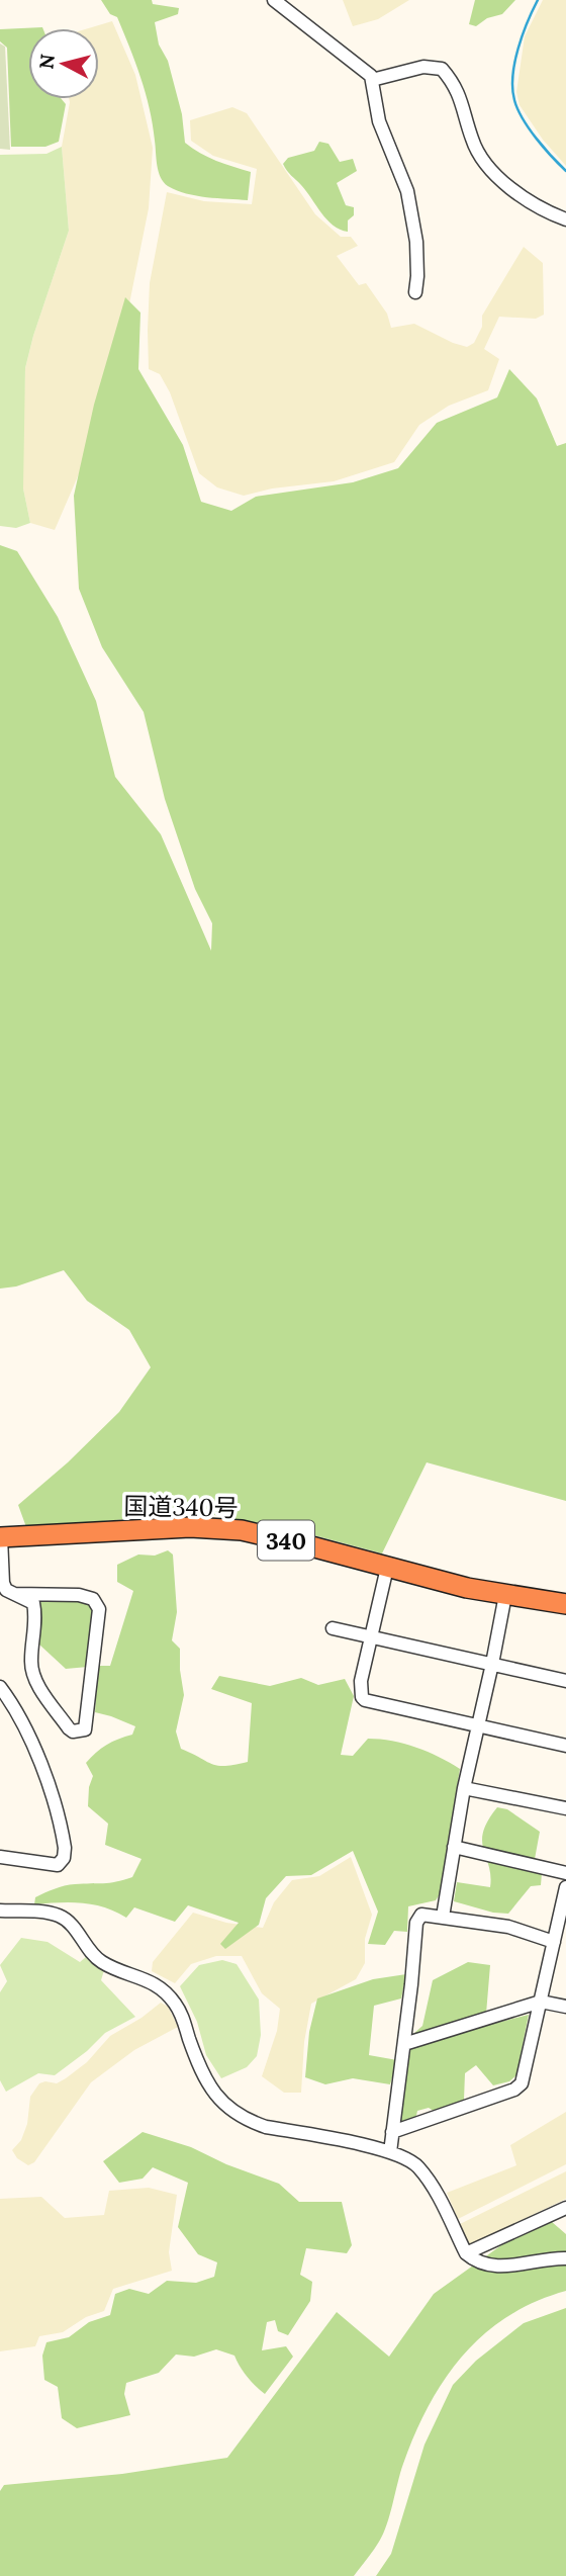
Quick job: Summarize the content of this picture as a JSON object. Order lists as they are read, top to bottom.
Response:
{
  "streets": {
    "highway": ["国道340号", "340"]
  },
  "north": "left"
}
